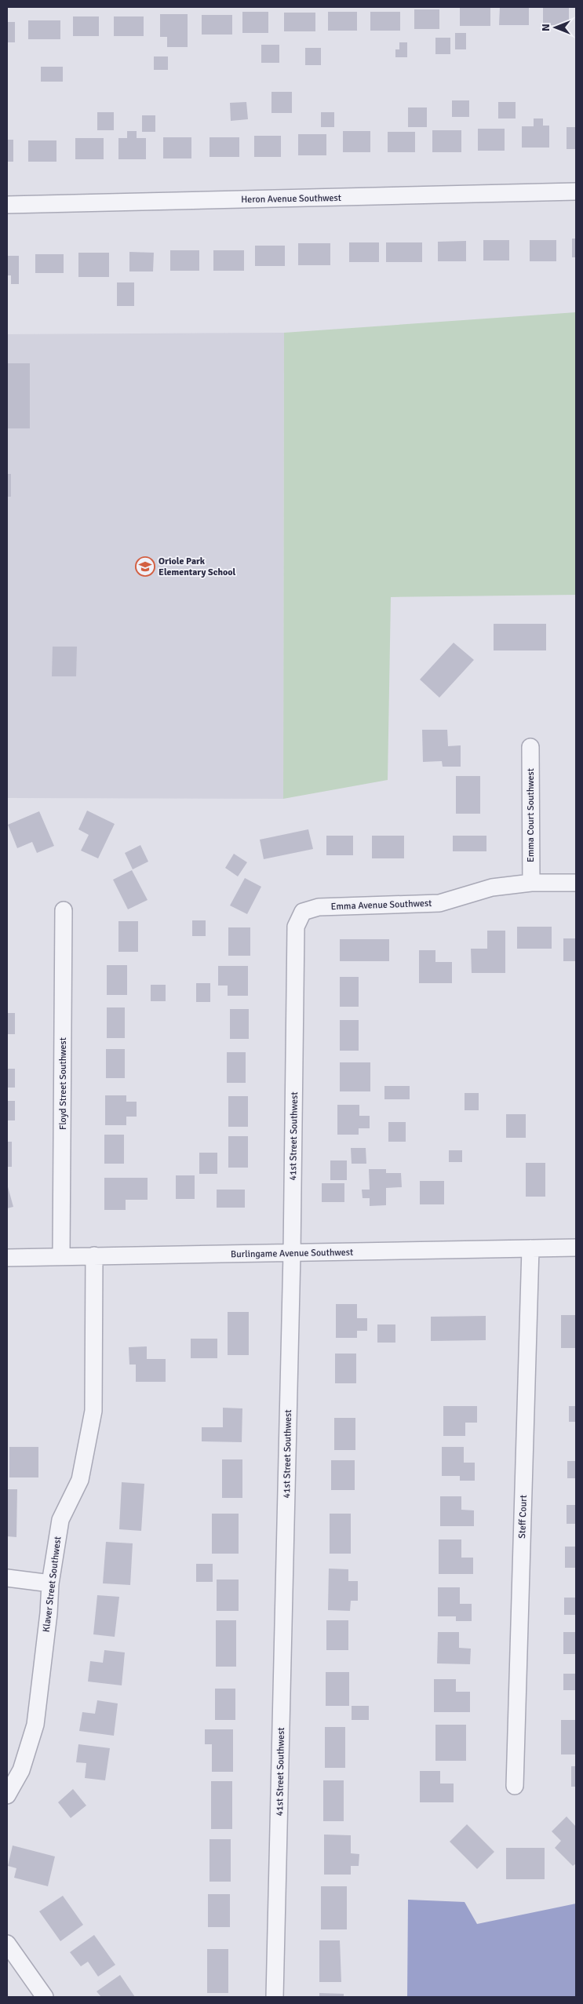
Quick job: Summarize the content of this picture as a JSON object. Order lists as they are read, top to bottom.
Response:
{
  "streets": {
    "street": [
      "Heron Avenue Southwest",
      "Emma Court Southwest",
      "Emma Avenue Southwest",
      "Floyd Street Southwest",
      "41st Street Southwest",
      "Burlingame Avenue Southwest",
      "Steff Court",
      "Klaver Street Southwest"
    ]
  },
  "crossings": [
    ["Emma Court Southwest", "Emma Avenue Southwest"],
    ["Emma Avenue Southwest", "41st Street Southwest"],
    ["Floyd Street Southwest", "Burlingame Avenue Southwest"],
    ["41st Street Southwest", "Burlingame Avenue Southwest"],
    ["Burlingame Avenue Southwest", "Steff Court"],
    ["Burlingame Avenue Southwest", "Klaver Street Southwest"]
  ],
  "places": {
    "school or university": ["Oriole Park Elementary School"]
  },
  "north": "left"
}
